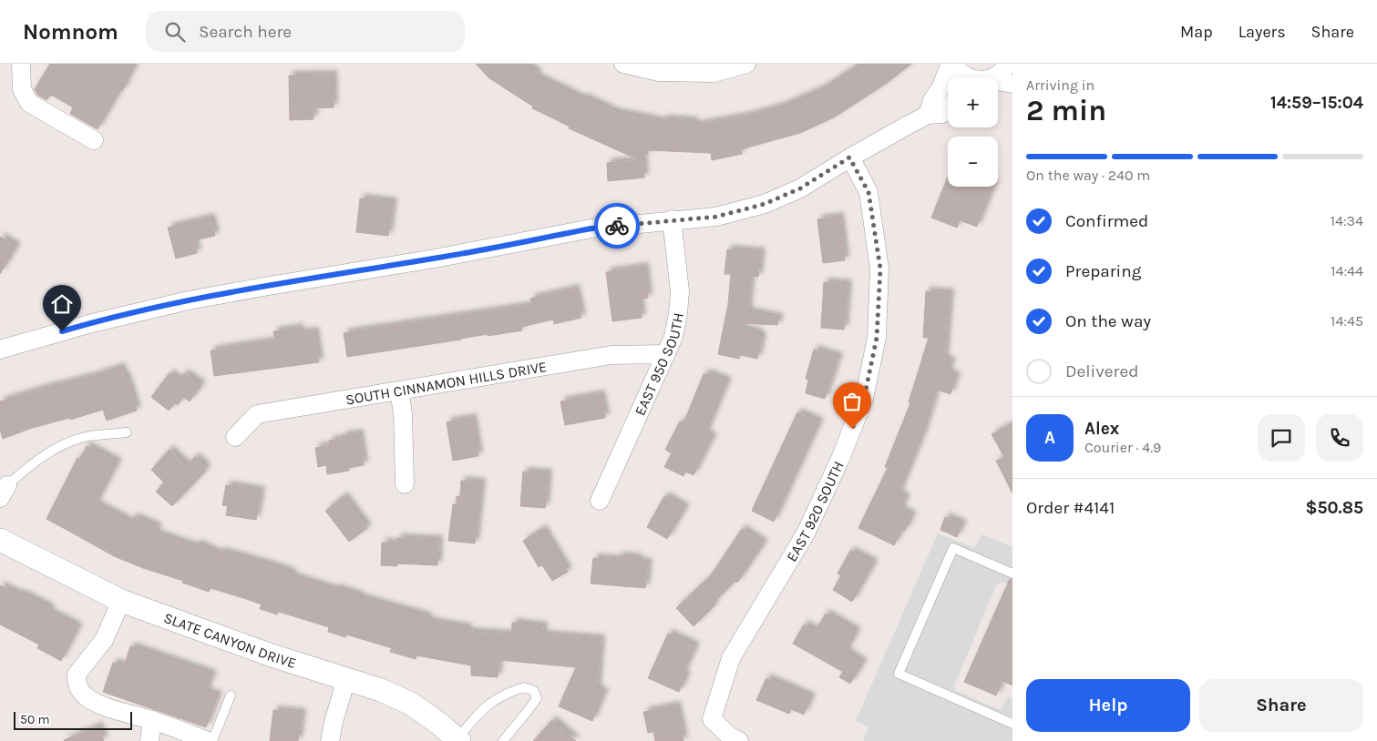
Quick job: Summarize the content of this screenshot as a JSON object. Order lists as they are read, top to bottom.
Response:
{
  "streets": {
    "street": [
      "EAST 950 SOUTH",
      "SOUTH CINNAMON HILLS DRIVE",
      "EAST 920 SOUTH",
      "SLATE CANYON DRIVE"
    ]
  },
  "crossings": [
    ["EAST 950 SOUTH", "SOUTH CINNAMON HILLS DRIVE"]
  ],
  "scale_bar": "50 m",
  "page": {
    "header": "Nomnom",
    "search": "Search here",
    "nav": ["Map", "Layers", "Share"],
    "heading": ["2 min", "Arriving in", "14:59–15:04"],
    "panel": [
      "Alex",
      "Courier · 4.9",
      "Order #4141",
      "$50.85"
    ],
    "map_buttons": ["+", "−"],
    "bar": "On the way · 240 m",
    "list": [
      ["Confirmed", "14:34"],
      ["Preparing", "14:44"],
      ["On the way", "14:45"],
      "Delivered"
    ],
    "round": "A",
    "buttons": ["Help", "Share"],
    "scale": "50 m"
  }
}
